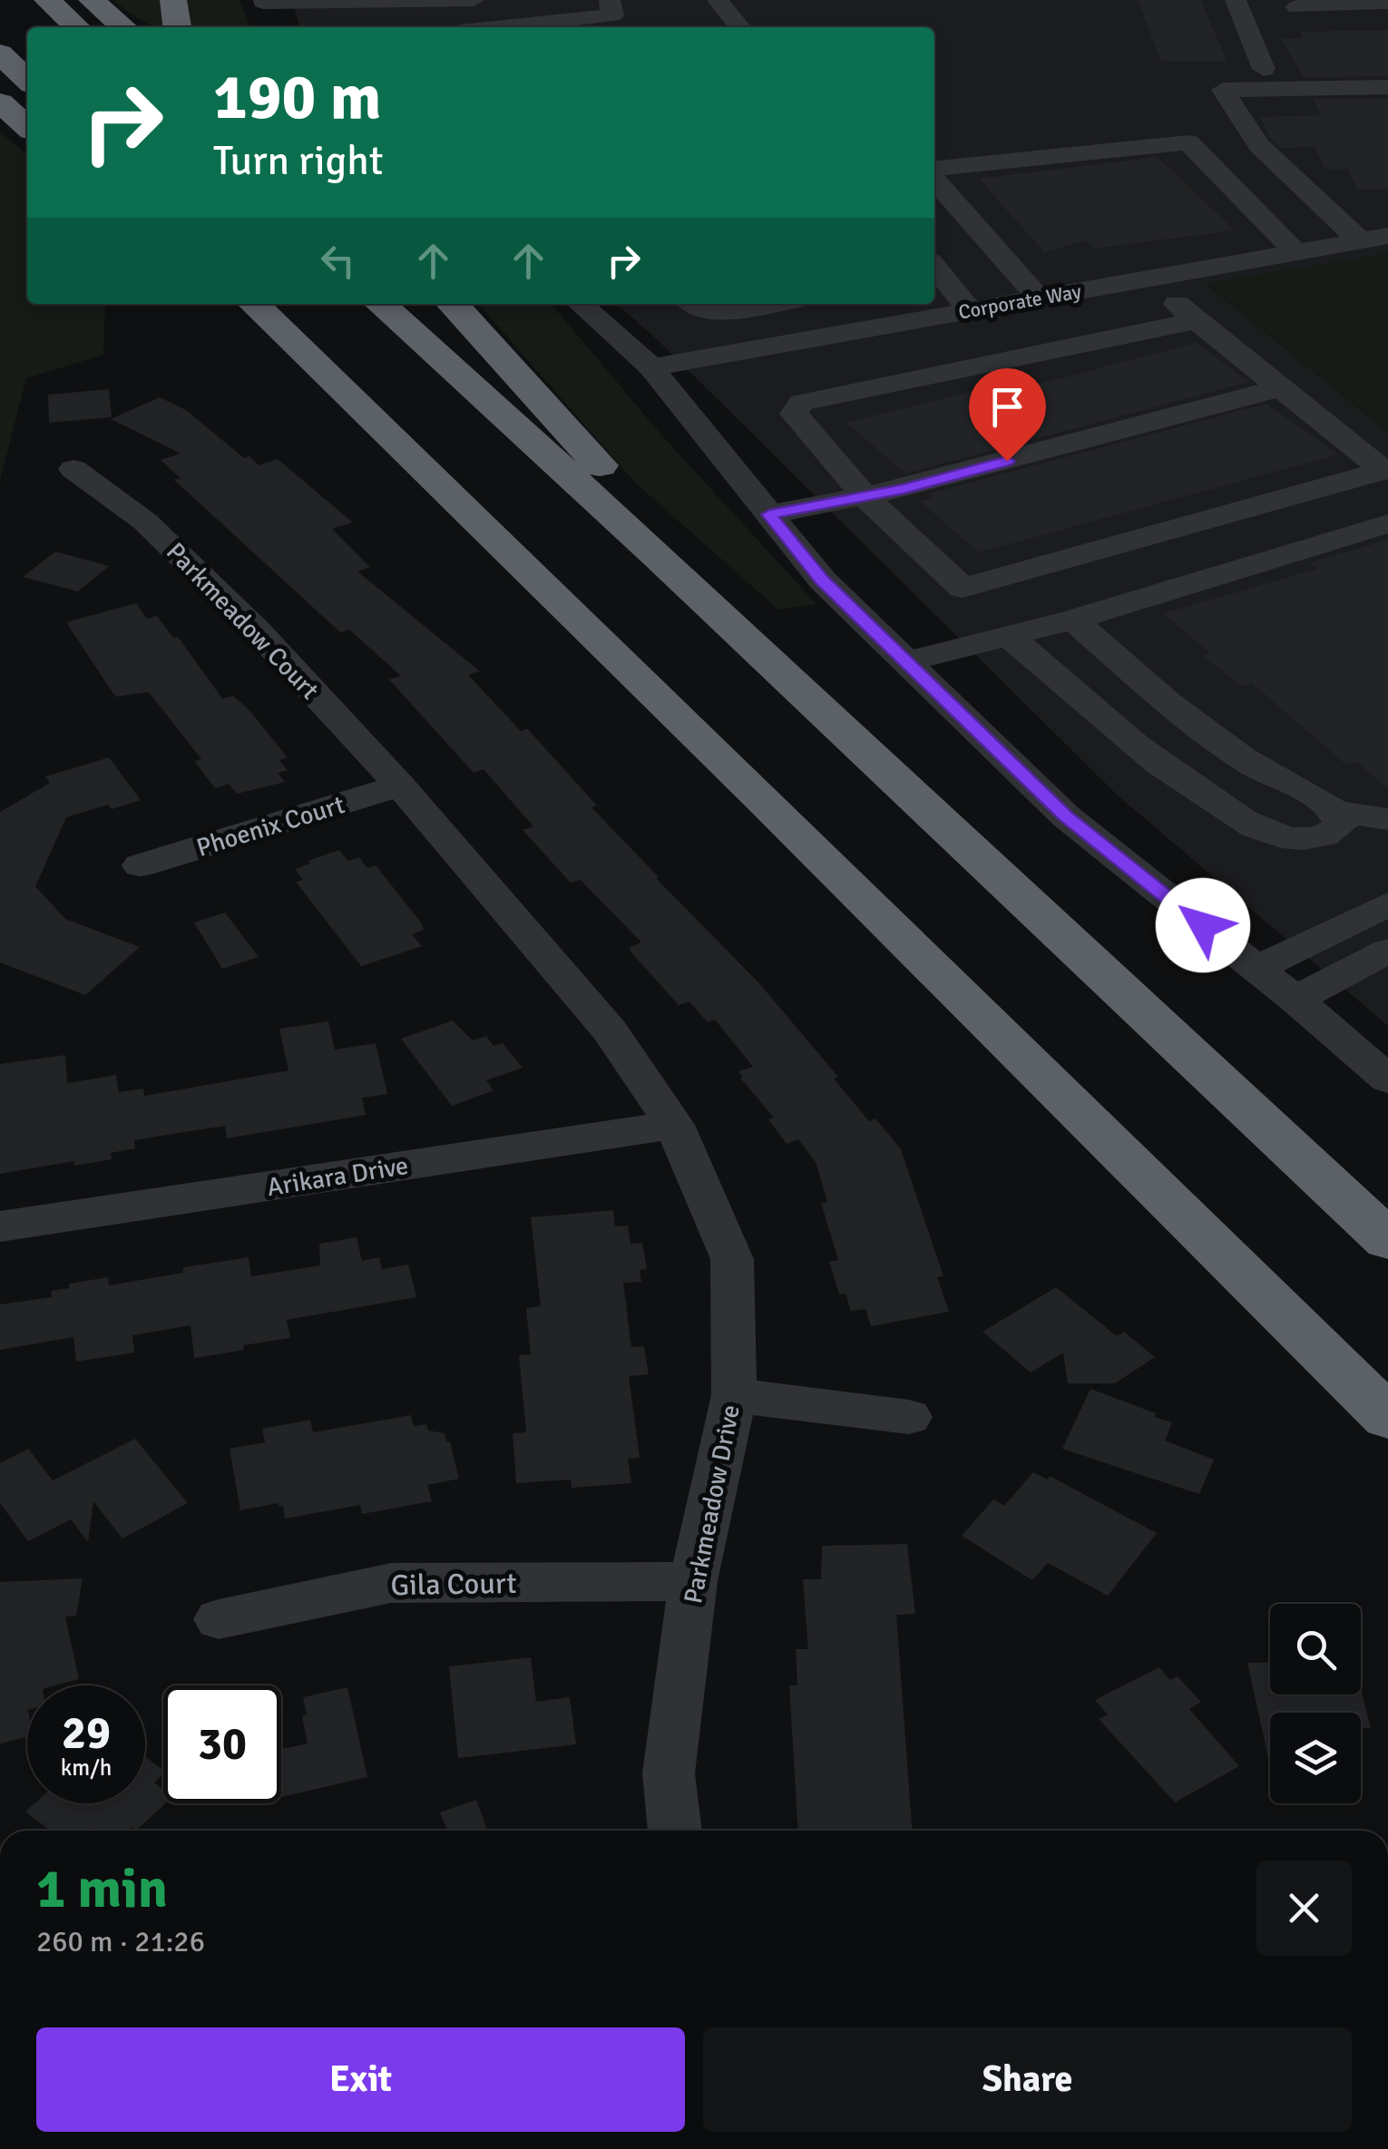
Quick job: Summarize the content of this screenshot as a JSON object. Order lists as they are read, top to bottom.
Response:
{
  "streets": {
    "street": [
      "Corporate Way",
      "Parkmeadow Court",
      "Phoenix Court",
      "Arikara Drive",
      "Parkmeadow Drive",
      "Gila Court"
    ]
  },
  "crossings": [
    ["Parkmeadow Court", "Phoenix Court"],
    ["Parkmeadow Court", "Parkmeadow Drive"],
    ["Phoenix Court", "Parkmeadow Drive"],
    ["Arikara Drive", "Parkmeadow Drive"],
    ["Parkmeadow Drive", "Gila Court"]
  ],
  "page": {
    "turn": ["190 m", "Turn right"],
    "speed": "29 km/h",
    "limit": "30",
    "heading": ["1 min", "260 m · 21:26"],
    "buttons": ["Exit", "Share"]
  }
}
